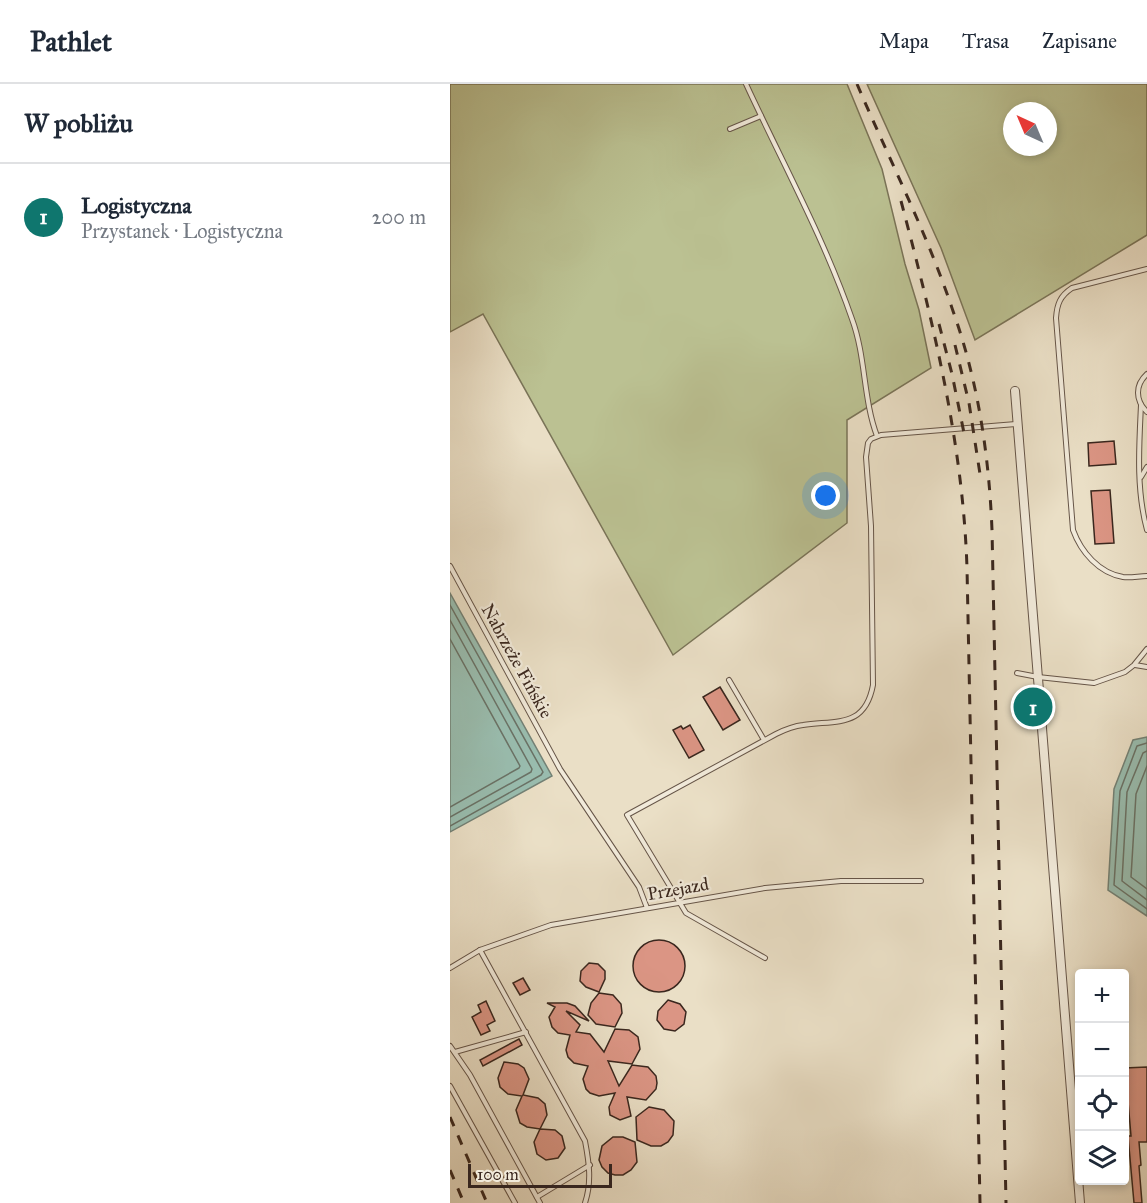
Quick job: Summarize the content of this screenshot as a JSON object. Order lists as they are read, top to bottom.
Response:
{
  "streets": {
    "lane": ["Nabrzeże Fińskie", "Przejazd"]
  },
  "crossings": [
    ["Nabrzeże Fińskie", "Przejazd"]
  ],
  "scale_bar": "100 m",
  "north": "top left",
  "page": {
    "header": "Pathlet",
    "nav": ["Mapa", "Trasa", "Zapisane"],
    "heading": "W pobliżu",
    "list": [
      {
        "mark": "1",
        "name": "Logistyczna",
        "note": "Przystanek · Logistyczna",
        "value": "200 m"
      }
    ],
    "pins": "1",
    "map_buttons": ["+", "−"],
    "scale": "100 m"
  }
}
